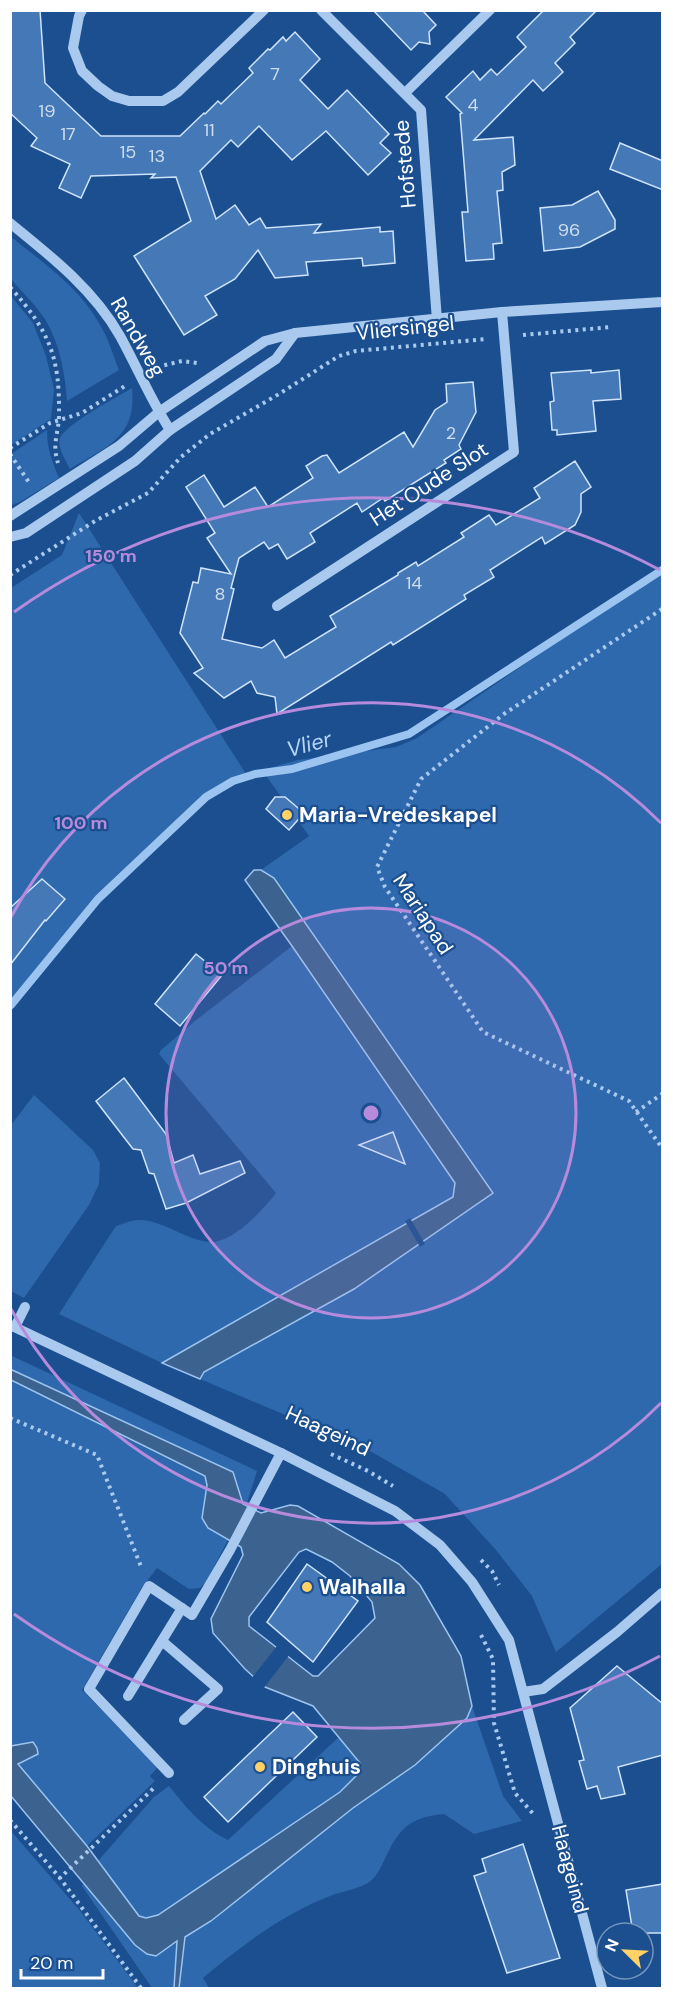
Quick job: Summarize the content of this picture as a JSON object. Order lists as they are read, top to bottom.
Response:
{
  "streets": {
    "street": [
      "Hofstede",
      "Vliersingel",
      "Randweg",
      "Het Oude Slot",
      "Haageind"
    ],
    "path": ["Mariapad"]
  },
  "crossings": [
    ["Hofstede", "Vliersingel"],
    ["Vliersingel", "Randweg"],
    ["Vliersingel", "Het Oude Slot"]
  ],
  "water": ["Vlier"],
  "places": ["Maria-Vredeskapel", "Walhalla", "Dinghuis"],
  "house_numbers": [
    "7",
    "4",
    "19",
    "11",
    "17",
    "15",
    "13",
    "96",
    "2",
    "14",
    "8"
  ],
  "scale_bar": "20 m",
  "north": "top left",
  "rings": ["150 m", "100 m", "50 m"]
}
